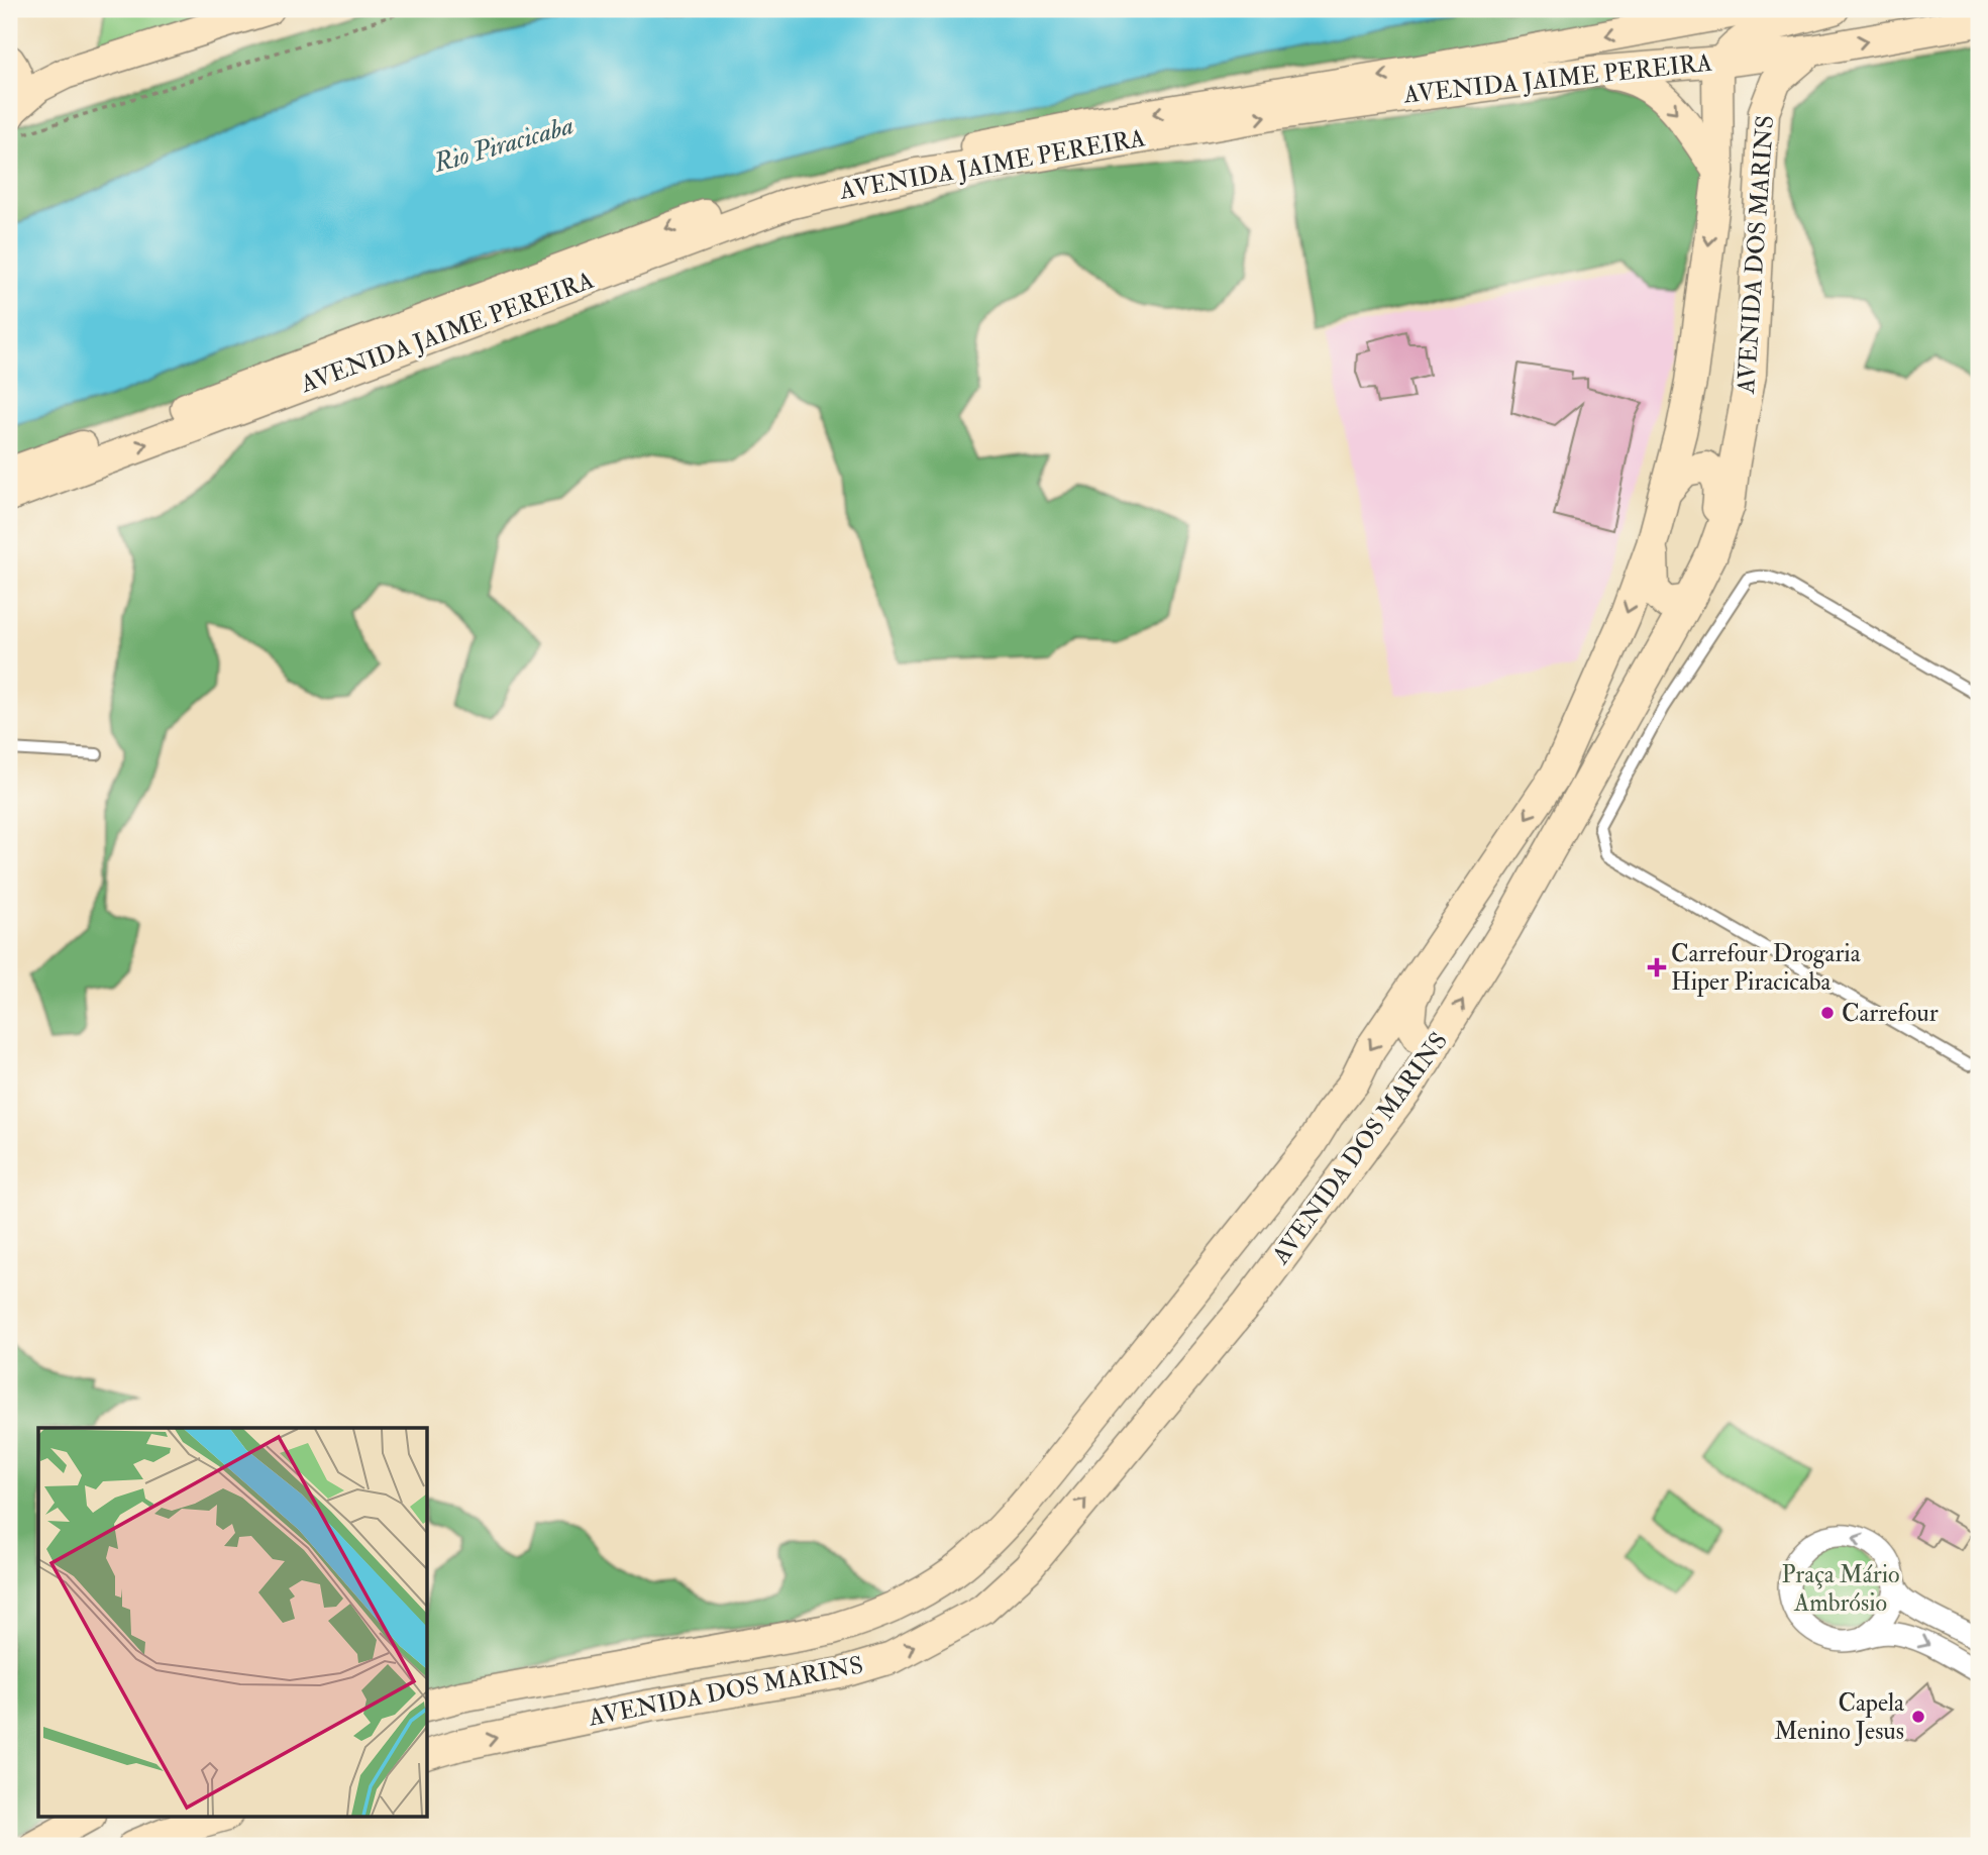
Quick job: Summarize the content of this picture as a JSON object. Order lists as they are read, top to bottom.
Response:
{
  "streets": {
    "street": ["AVENIDA JAIME PEREIRA", "AVENIDA DOS MARINS"]
  },
  "crossings": [
    ["AVENIDA JAIME PEREIRA", "AVENIDA DOS MARINS"]
  ],
  "water": ["Rio Piracicaba"],
  "parks": ["Praça Mário Ambrósio"],
  "places": {
    "health": ["Carrefour Drogaria Hiper Piracicaba"],
    "other": ["Carrefour", "Capela Menino Jesus"]
  }
}
